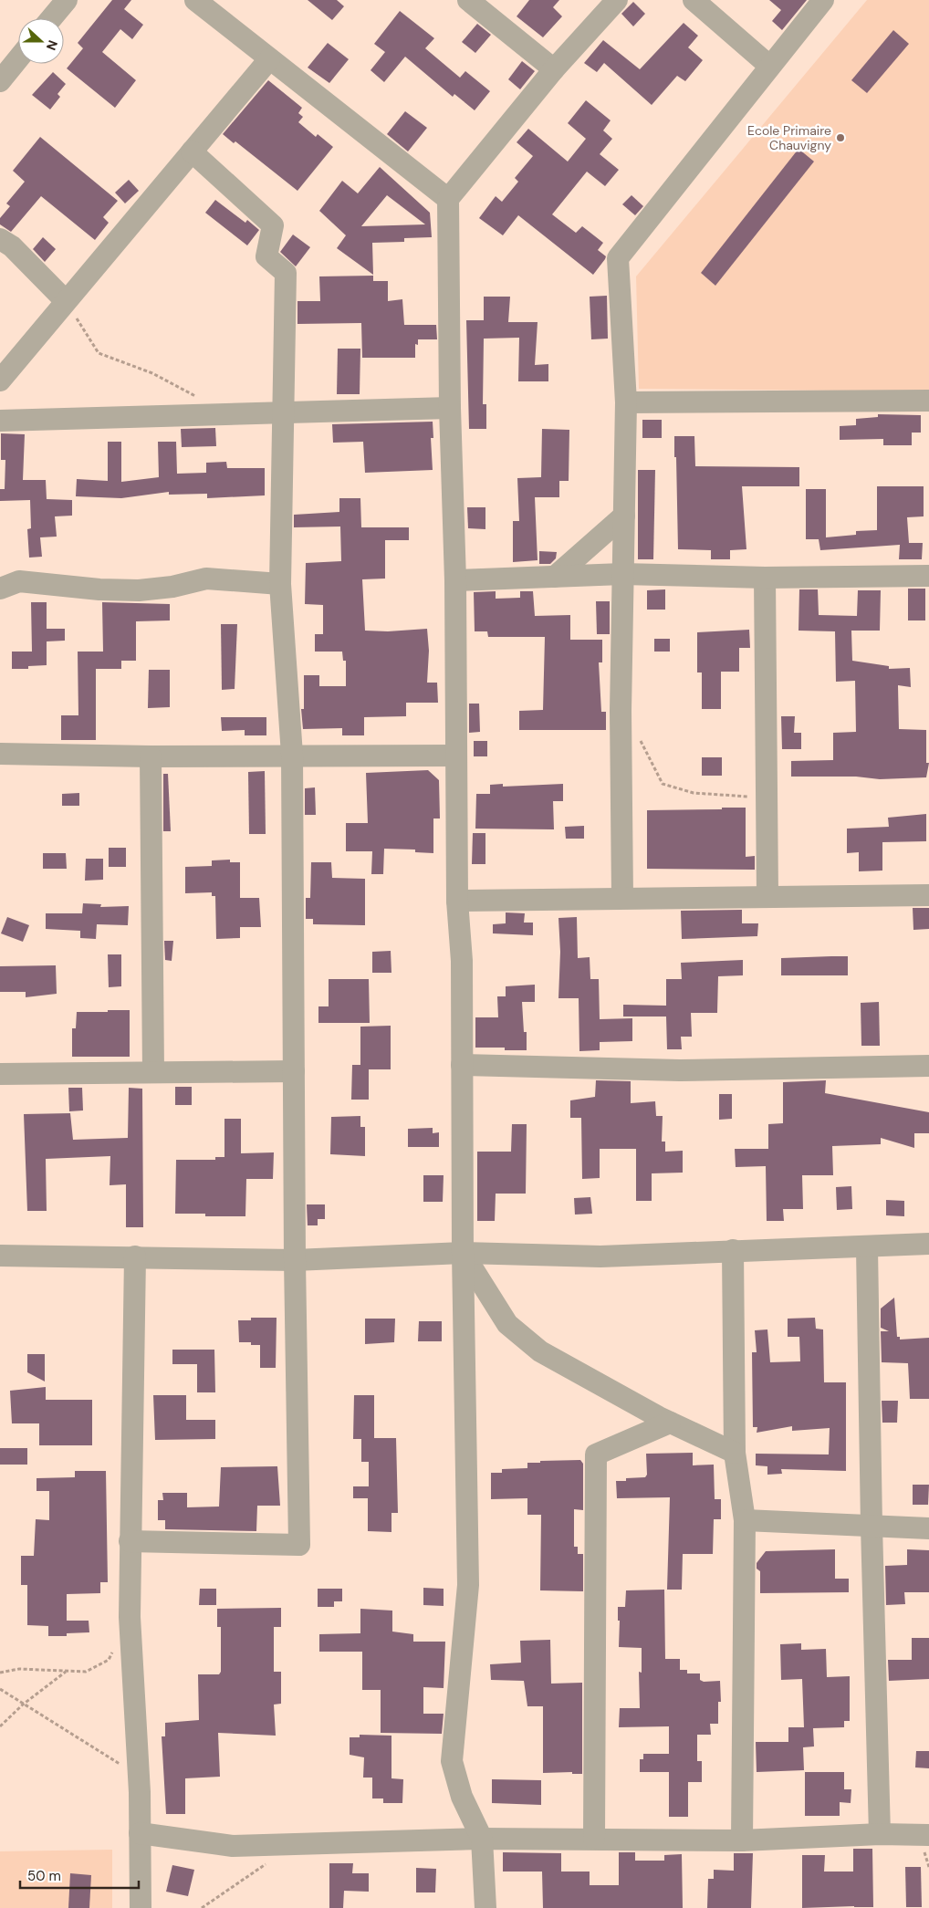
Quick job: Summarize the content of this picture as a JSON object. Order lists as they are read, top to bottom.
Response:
{
  "places": ["Ecole Primaire Chauvigny"],
  "scale_bar": "50 m",
  "north": "right"
}
